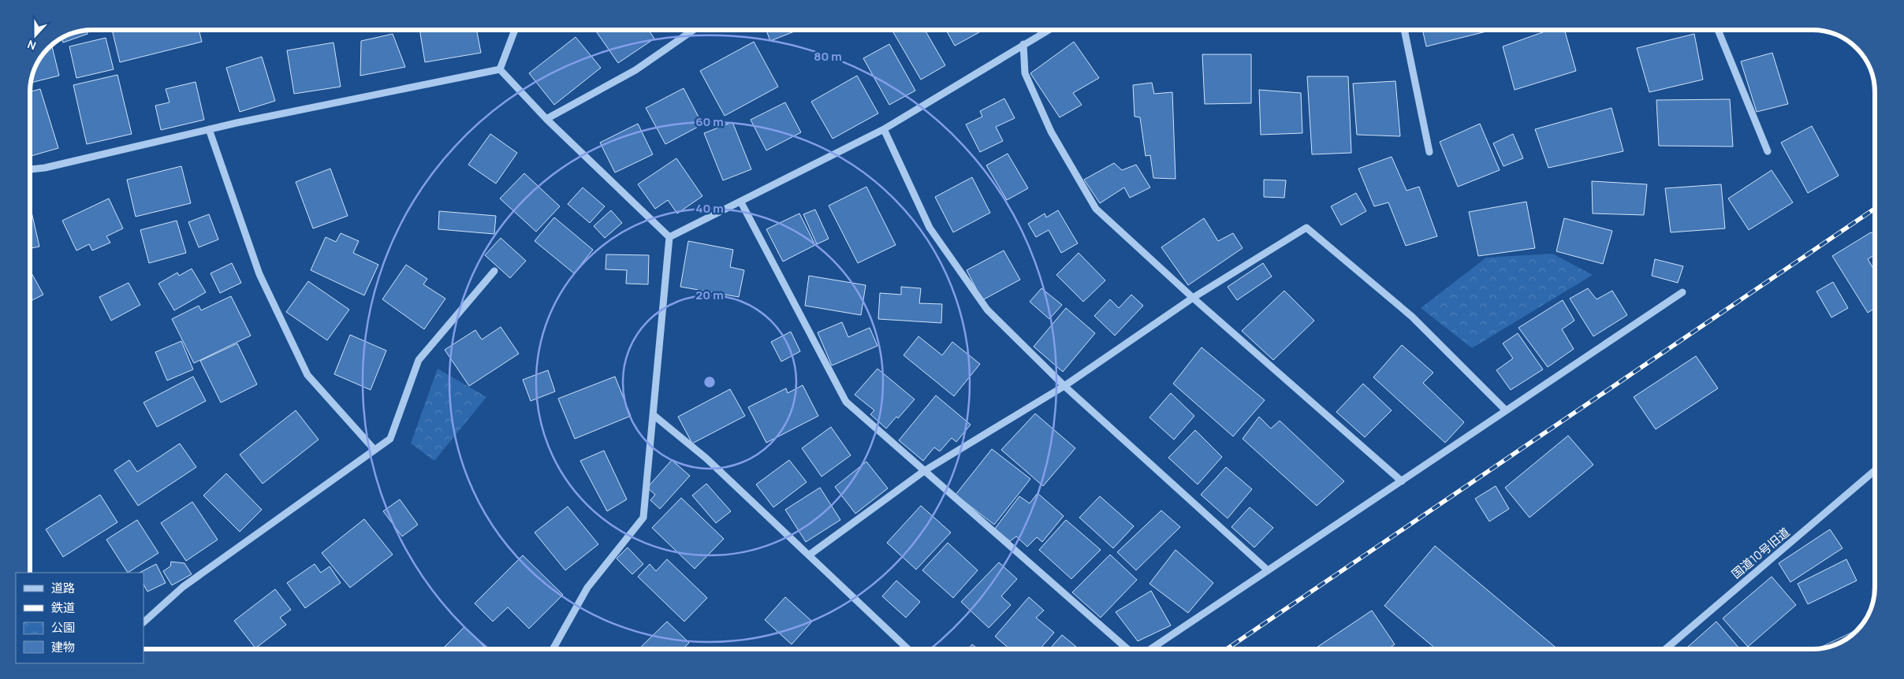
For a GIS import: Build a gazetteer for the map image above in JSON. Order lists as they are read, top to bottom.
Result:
{
  "streets": {
    "street": ["国道10号旧道"]
  },
  "legend": [
    "道路",
    "鉄道",
    "公園",
    "建物"
  ],
  "north": "bottom",
  "rings": [
    "80 m",
    "60 m",
    "40 m",
    "20 m"
  ]
}
